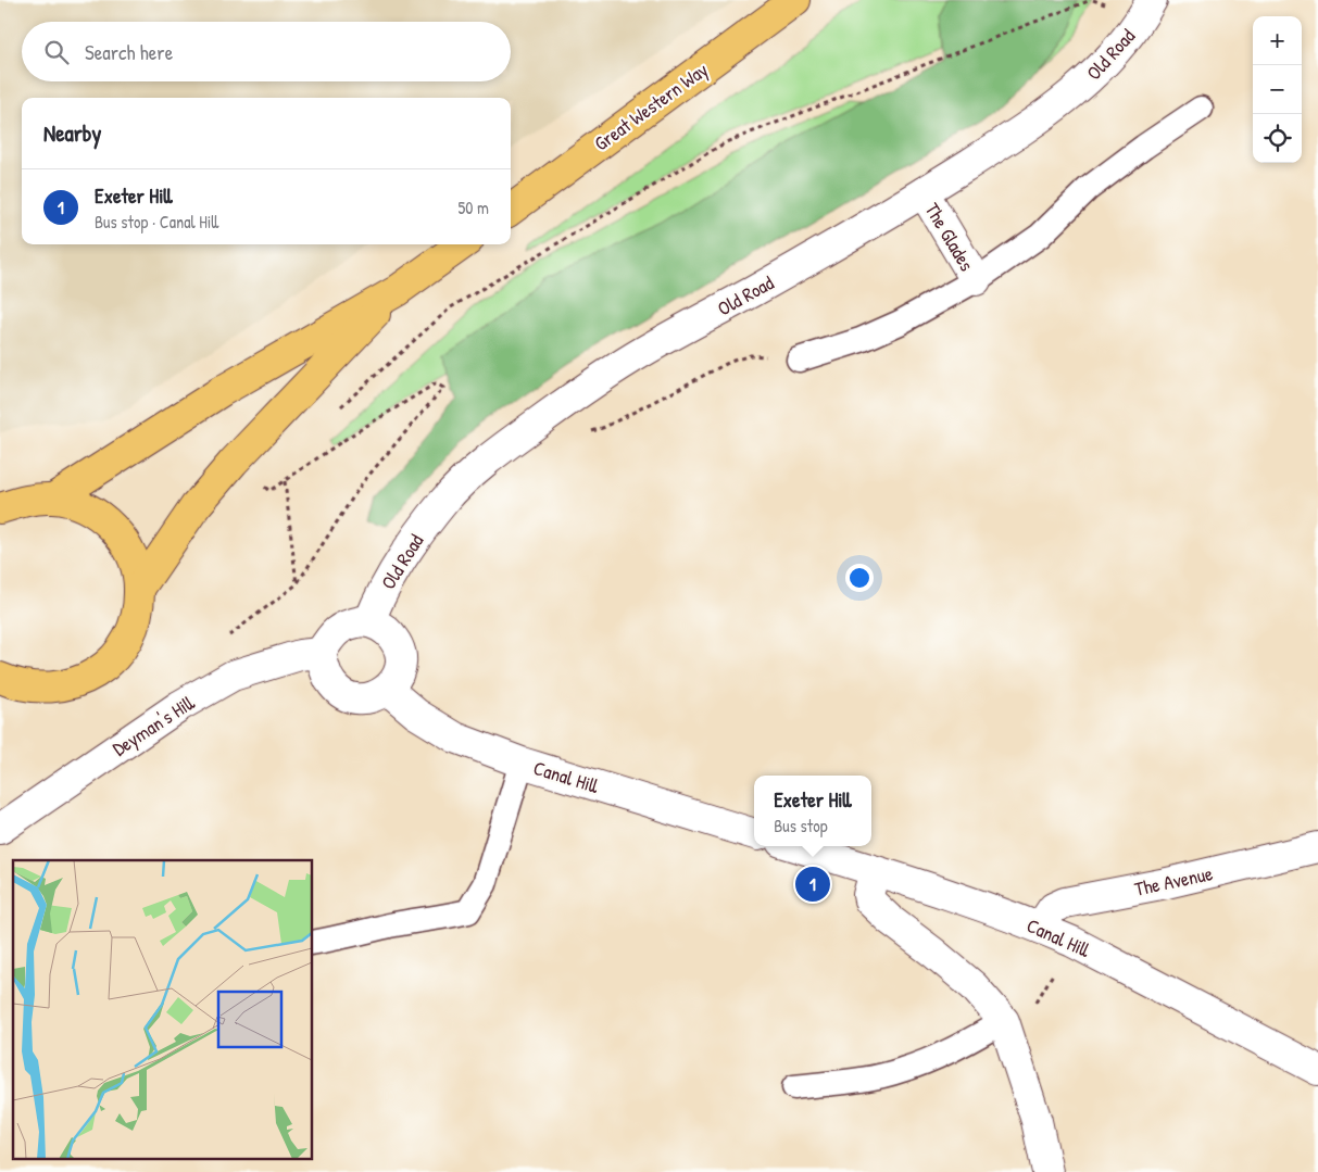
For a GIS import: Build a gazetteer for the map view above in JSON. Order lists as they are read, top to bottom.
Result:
{
  "streets": {
    "main road": ["Great Western Way"],
    "street": [
      "Old Road",
      "The Glades",
      "Deyman's Hill",
      "Canal Hill",
      "The Avenue"
    ]
  },
  "crossings": [
    ["Old Road", "The Glades"],
    ["Old Road", "Deyman's Hill"],
    ["Old Road", "Canal Hill"],
    ["Deyman's Hill", "Canal Hill"],
    ["Canal Hill", "The Avenue"]
  ],
  "page": {
    "map_buttons": ["+", "−"],
    "search": "Search here",
    "heading": "Nearby",
    "list": [
      {
        "mark": "1",
        "name": "Exeter Hill",
        "note": "Bus stop · Canal Hill",
        "value": "50 m"
      }
    ],
    "popup": ["Exeter Hill", "Bus stop"],
    "pins": "1"
  }
}
